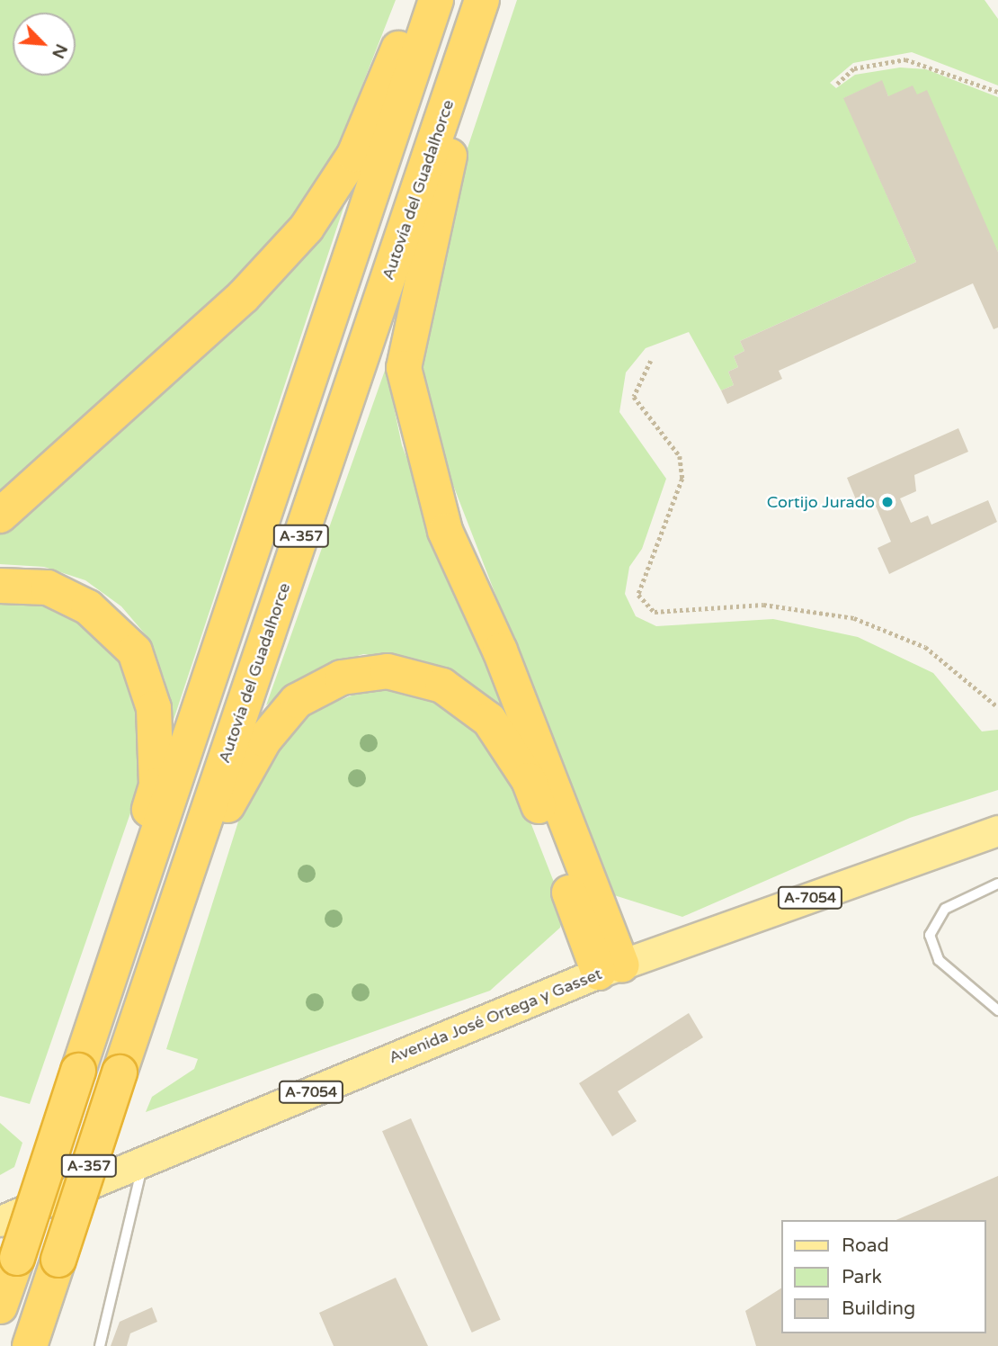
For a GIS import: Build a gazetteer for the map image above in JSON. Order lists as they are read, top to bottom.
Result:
{
  "streets": {
    "highway": ["Autovía del Guadalhorce", "A-357"],
    "main road": ["A-7054", "Avenida José Ortega y Gasset"]
  },
  "places": ["Cortijo Jurado"],
  "legend": ["Road", "Park", "Building"],
  "north": "bottom right"
}
